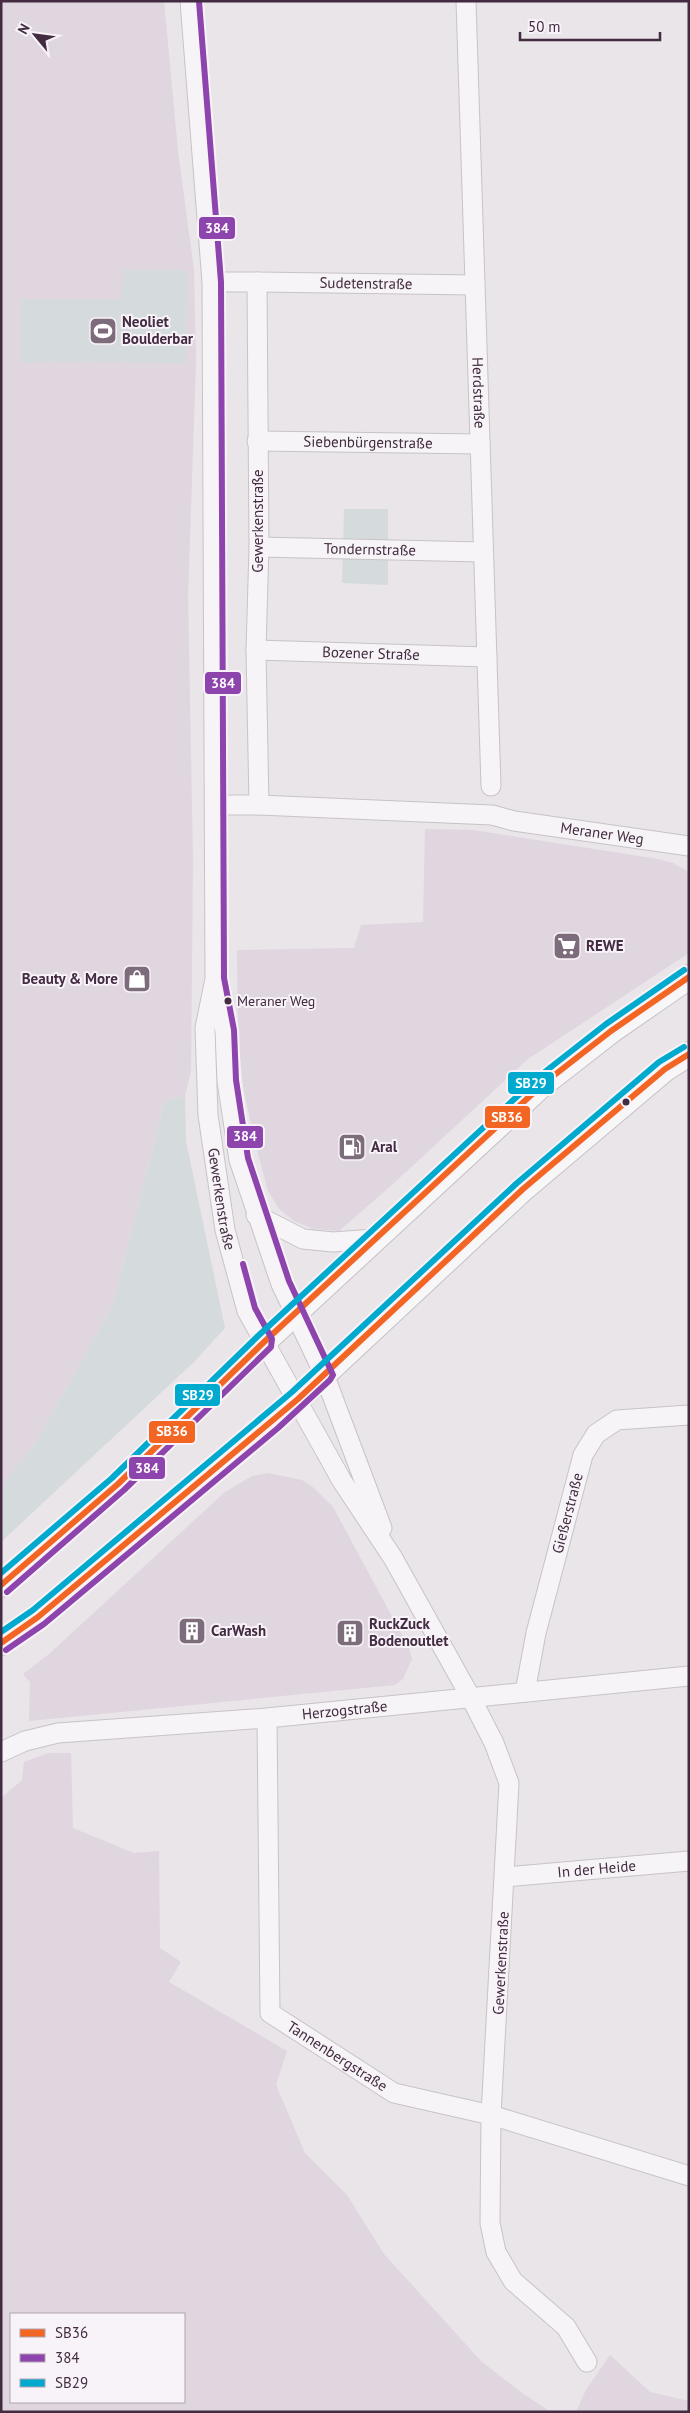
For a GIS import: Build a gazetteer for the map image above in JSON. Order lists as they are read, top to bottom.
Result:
{
  "streets": {
    "street": [
      "Sudetenstraße",
      "Herdstraße",
      "Siebenbürgenstraße",
      "Gewerkenstraße",
      "Tondernstraße",
      "Bozener Straße",
      "Meraner Weg",
      "Gießerstraße",
      "Herzogstraße",
      "In der Heide",
      "Tannenbergstraße"
    ]
  },
  "crossings": [
    ["Sudetenstraße", "Herdstraße"],
    ["Sudetenstraße", "Gewerkenstraße"],
    ["Herdstraße", "Siebenbürgenstraße"],
    ["Herdstraße", "Tondernstraße"],
    ["Herdstraße", "Bozener Straße"],
    ["Siebenbürgenstraße", "Gewerkenstraße"],
    ["Gewerkenstraße", "Tondernstraße"],
    ["Gewerkenstraße", "Bozener Straße"],
    ["Gewerkenstraße", "Meraner Weg"],
    ["Gewerkenstraße", "Herzogstraße"],
    ["Gewerkenstraße", "In der Heide"],
    ["Gewerkenstraße", "Tannenbergstraße"],
    ["Gießerstraße", "Herzogstraße"],
    ["Herzogstraße", "Tannenbergstraße"]
  ],
  "places": {
    "sports": ["Neoliet Boulderbar"],
    "supermarket": ["REWE"],
    "shop": ["Beauty & More"],
    "other": ["Meraner Weg"],
    "fuel station": ["Aral"],
    "building": ["CarWash", "RuckZuck Bodenoutlet"]
  },
  "lines": ["transit line 384", "transit line SB29", "transit line SB36"],
  "legend": ["SB36", "384", "SB29"],
  "scale_bar": "50 m",
  "north": "top left"
}
